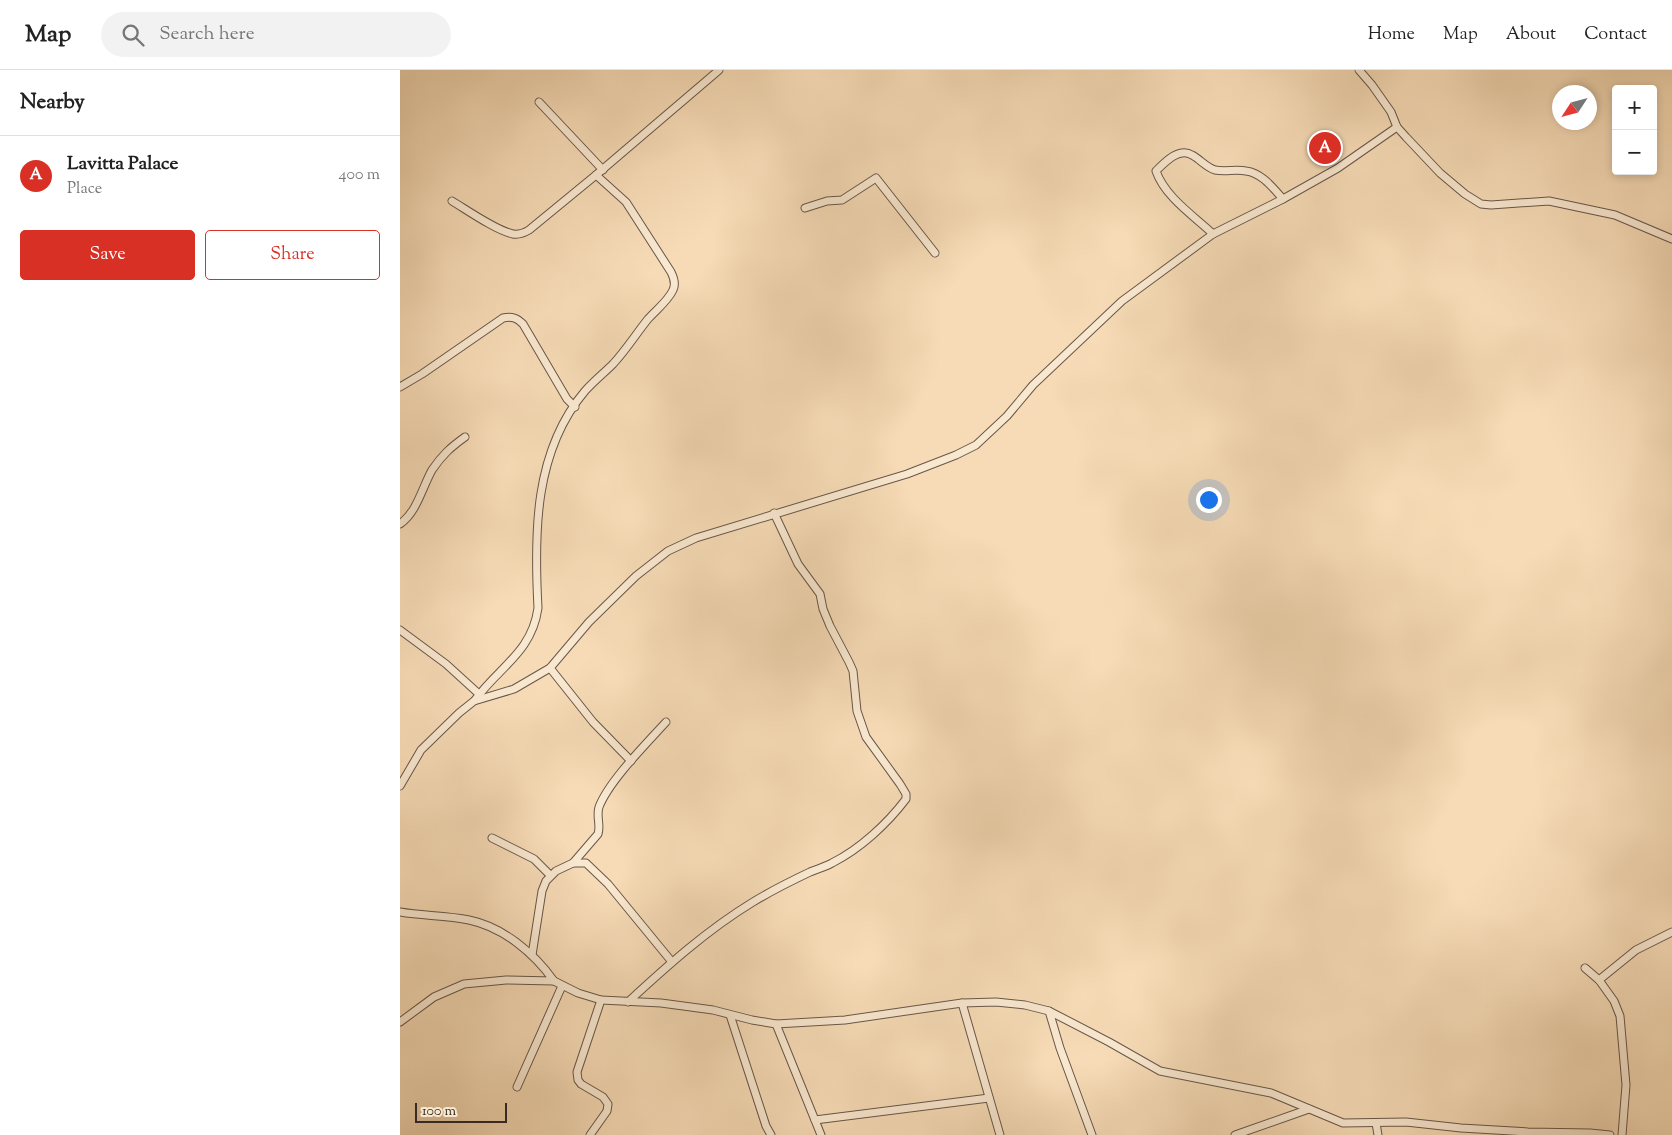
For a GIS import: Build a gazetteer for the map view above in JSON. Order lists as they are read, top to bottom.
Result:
{
  "scale_bar": "100 m",
  "north": "bottom left",
  "page": {
    "header": "Map",
    "search": "Search here",
    "nav": [
      "Home",
      "Map",
      "About",
      "Contact"
    ],
    "heading": "Nearby",
    "map_buttons": ["+", "−"],
    "pins": "A",
    "list": [
      {
        "mark": "A",
        "name": "Lavitta Palace",
        "note": "Place",
        "value": "400 m"
      }
    ],
    "buttons": ["Save", "Share"],
    "scale": "100 m"
  }
}
